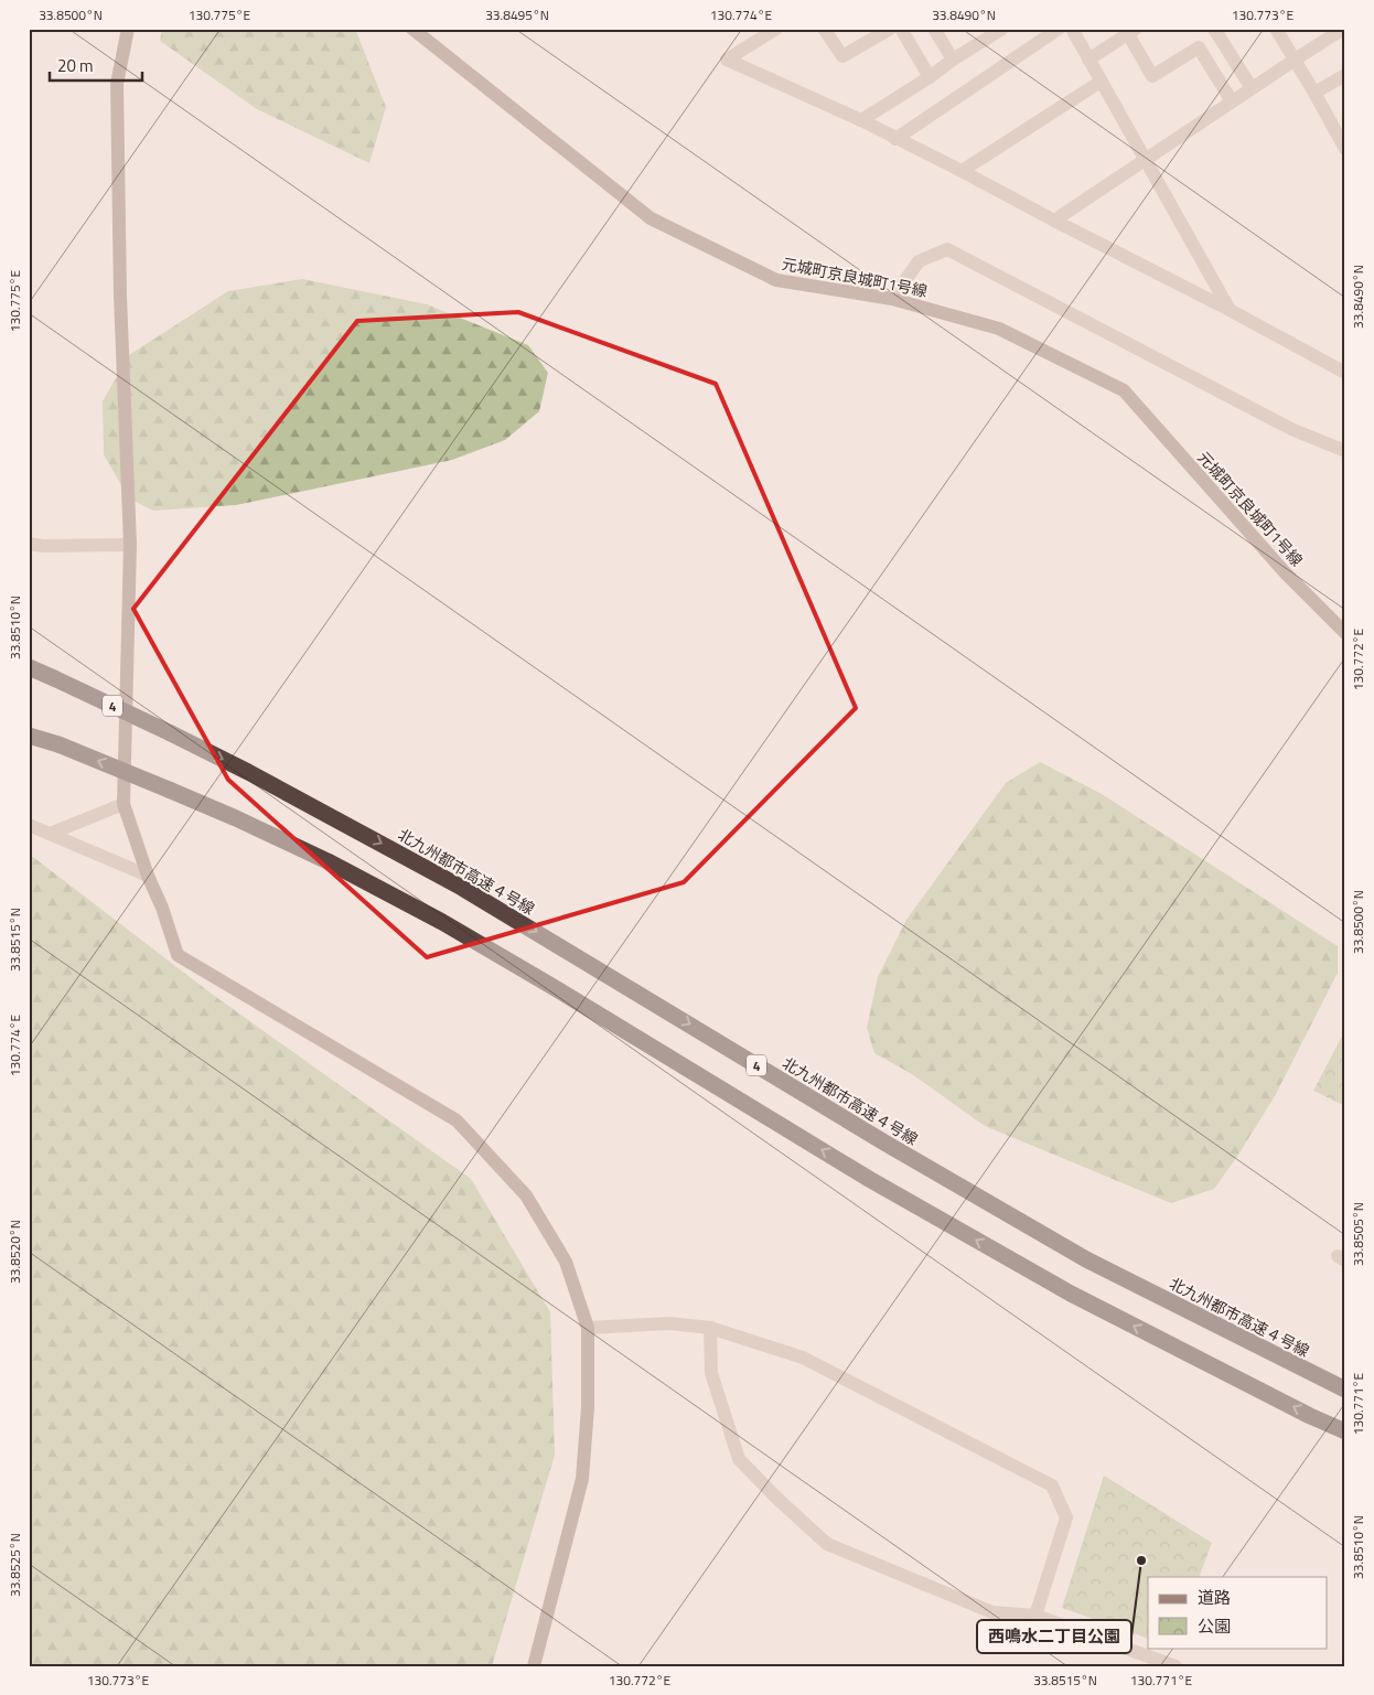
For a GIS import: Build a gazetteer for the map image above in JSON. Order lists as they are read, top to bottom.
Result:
{
  "streets": {
    "highway": ["4", "北九州都市高速４号線"],
    "street": ["元城町京良城町1号線"]
  },
  "places": ["西鳴水二丁目公園"],
  "legend": ["道路", "公園"],
  "scale_bar": "20 m",
  "coordinates": [
    "33.8500°N",
    "130.775°E",
    "33.8495°N",
    "130.774°E",
    "33.8490°N",
    "130.773°E",
    "33.8510°N",
    "130.772°E",
    "33.8515°N",
    "33.8505°N",
    "33.8520°N",
    "130.771°E",
    "33.8525°N"
  ]
}
